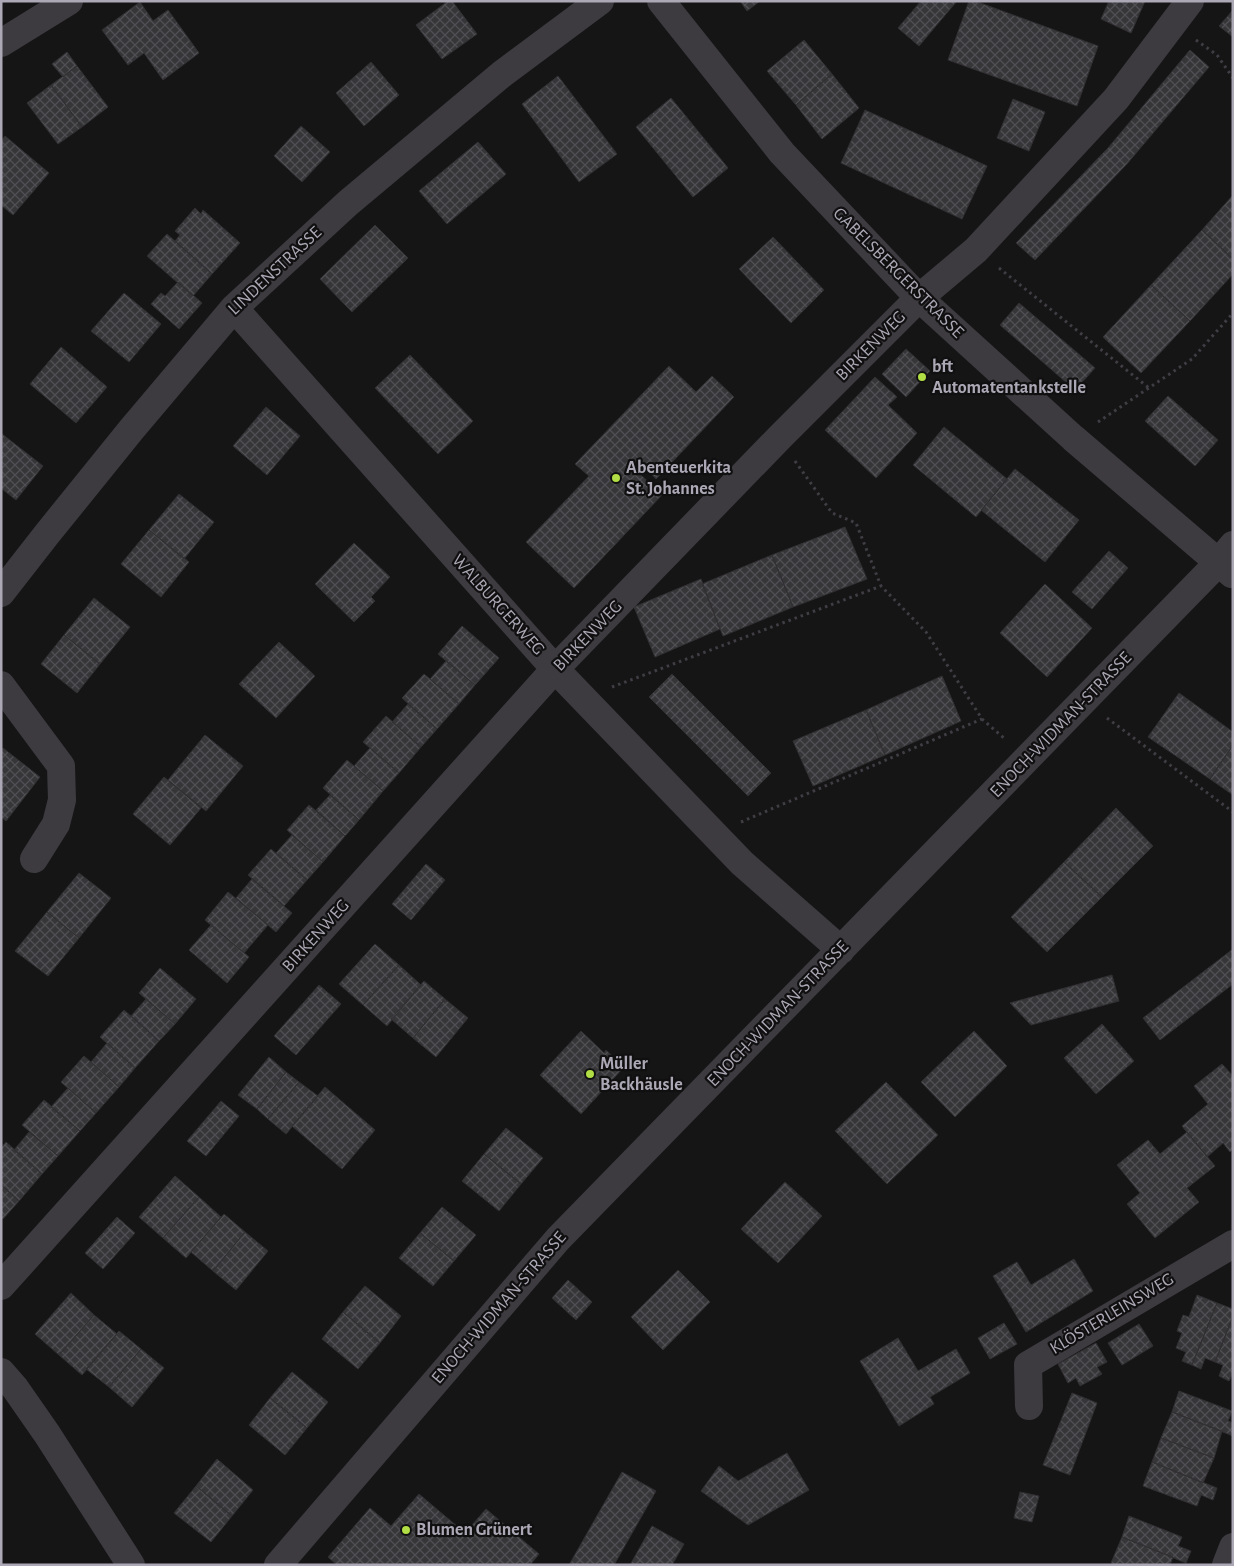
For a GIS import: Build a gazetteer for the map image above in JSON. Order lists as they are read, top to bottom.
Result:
{
  "streets": {
    "street": [
      "LINDENSTRASSE",
      "GABELSBERGERSTRASSE",
      "BIRKENWEG",
      "WALBURGERWEG",
      "ENOCH-WIDMAN-STRASSE",
      "KLÖSTERLEINSWEG"
    ]
  },
  "crossings": [
    ["LINDENSTRASSE", "WALBURGERWEG"],
    ["GABELSBERGERSTRASSE", "BIRKENWEG"],
    ["GABELSBERGERSTRASSE", "ENOCH-WIDMAN-STRASSE"],
    ["BIRKENWEG", "WALBURGERWEG"],
    ["WALBURGERWEG", "ENOCH-WIDMAN-STRASSE"]
  ],
  "places": [
    "bft Automatentankstelle",
    "Abenteuerkita St. Johannes",
    "Müller Backhäusle",
    "Blumen Grünert"
  ]
}
